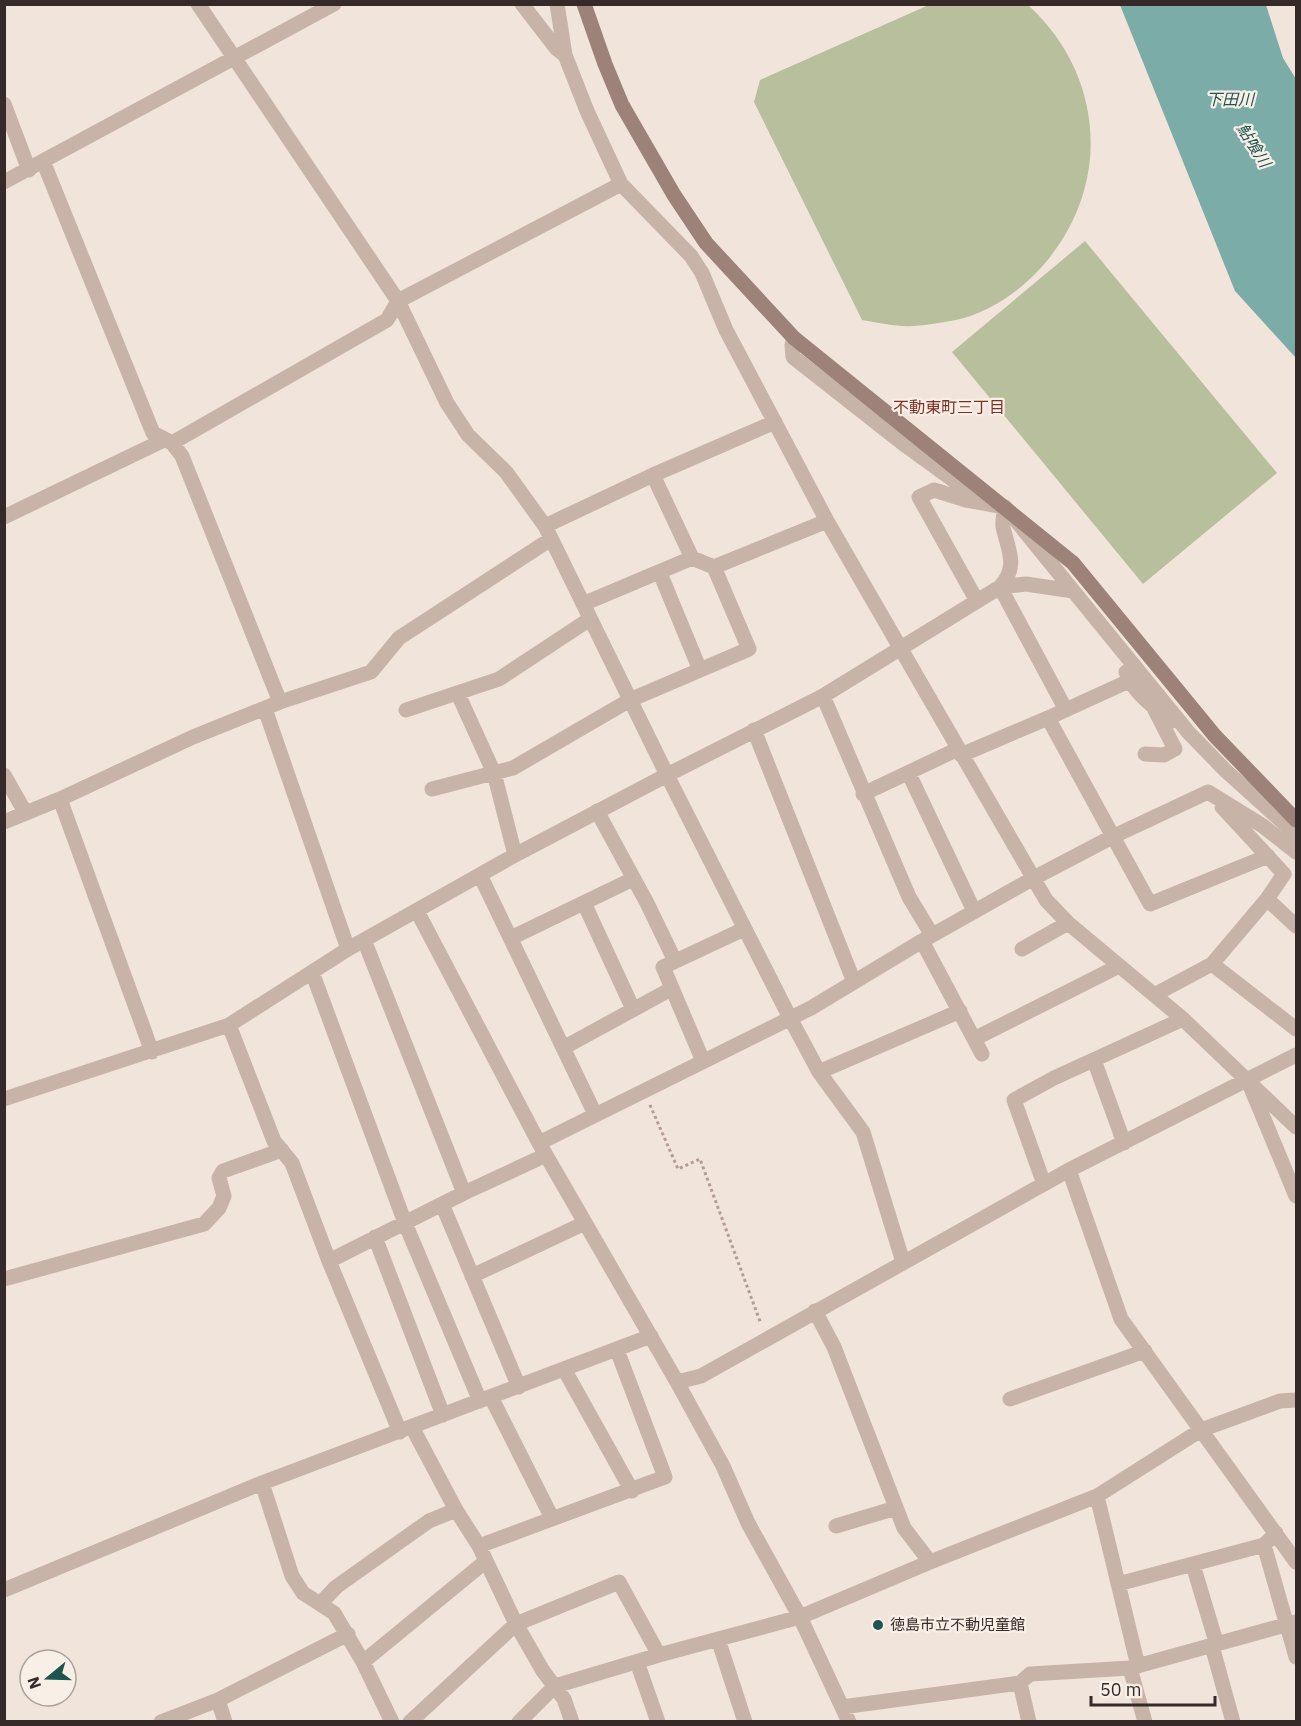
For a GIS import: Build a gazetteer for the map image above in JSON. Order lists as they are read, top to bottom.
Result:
{
  "districts": ["不動東町三丁目"],
  "water": ["下田川", "鮎喰川"],
  "places": ["徳島市立不動児童館"],
  "scale_bar": "50 m",
  "north": "left"
}
